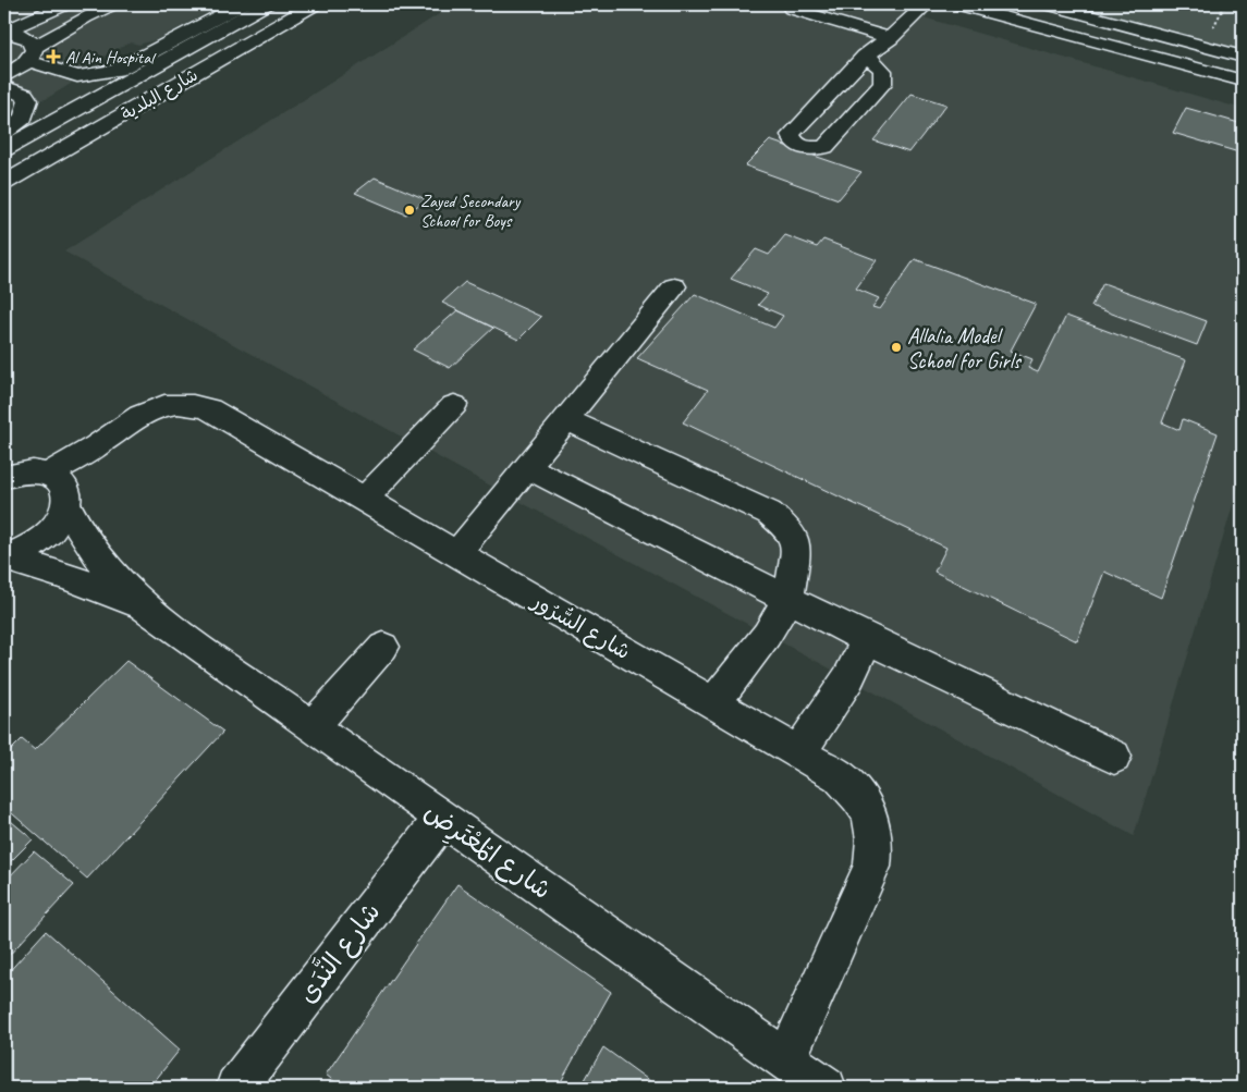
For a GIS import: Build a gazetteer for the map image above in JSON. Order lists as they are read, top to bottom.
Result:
{
  "streets": {
    "street": [
      "شارع البلدية",
      "شارع السُّرُور",
      "شارع المُعْتَرِض",
      "شارع النَّدَى"
    ]
  },
  "crossings": [
    ["شارع السُّرُور", "شارع المُعْتَرِض"],
    ["شارع المُعْتَرِض", "شارع النَّدَى"]
  ],
  "places": {
    "health": ["Al Ain Hospital"],
    "other": ["Zayed Secondary School for Boys", "Allalia Model School for Girls"]
  }
}
